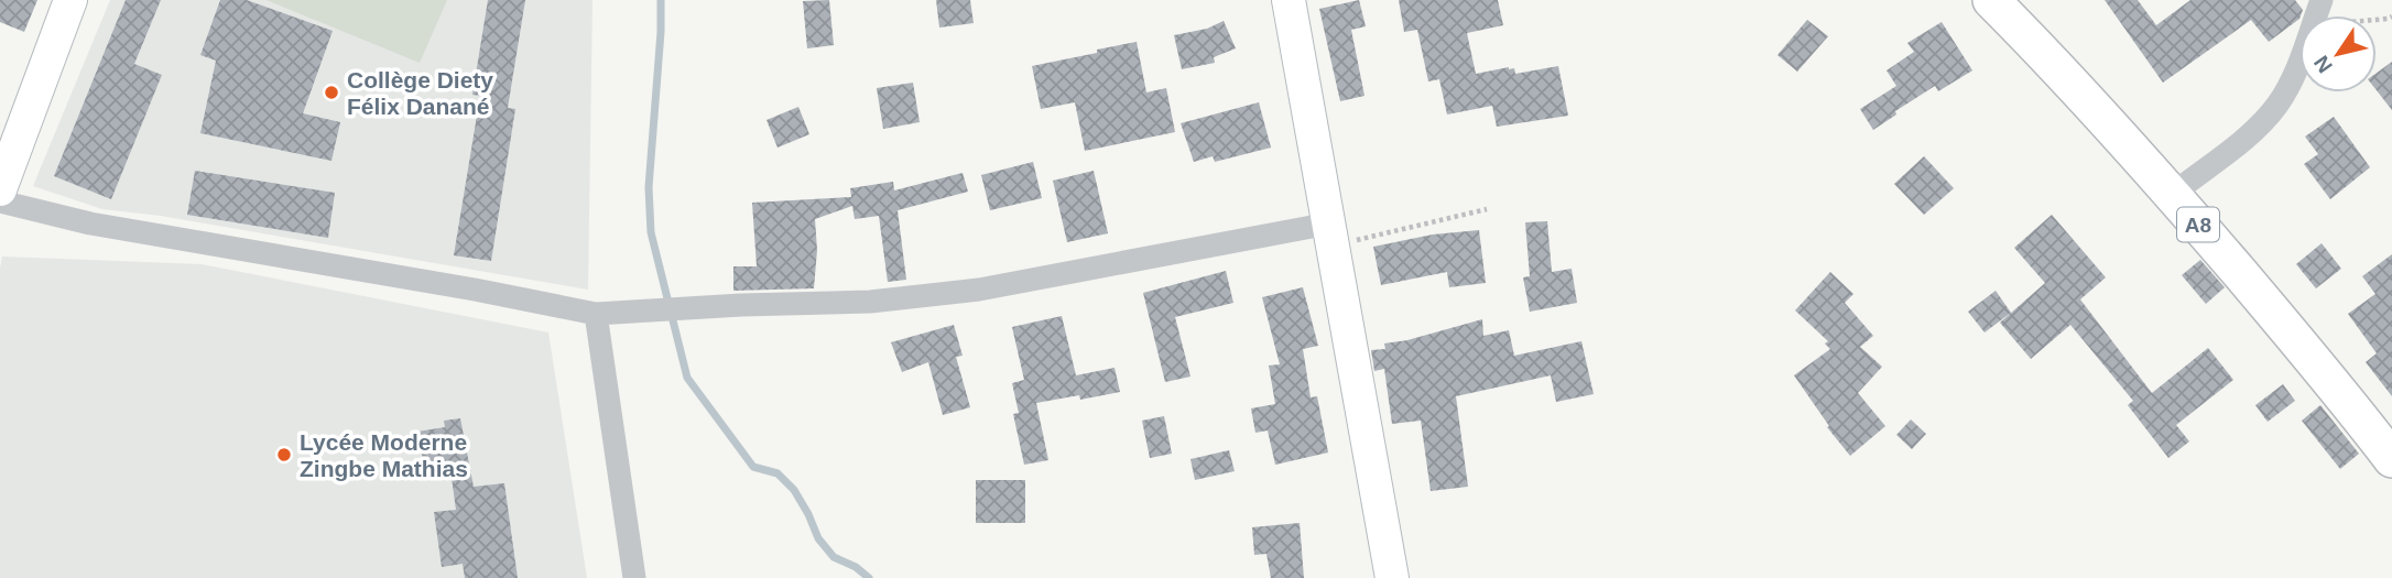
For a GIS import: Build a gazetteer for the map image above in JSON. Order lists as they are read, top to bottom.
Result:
{
  "streets": {
    "main road": ["A8"]
  },
  "places": ["Collège Diety Félix Danané", "Lycée Moderne Zingbe Mathias"],
  "north": "bottom left"
}
